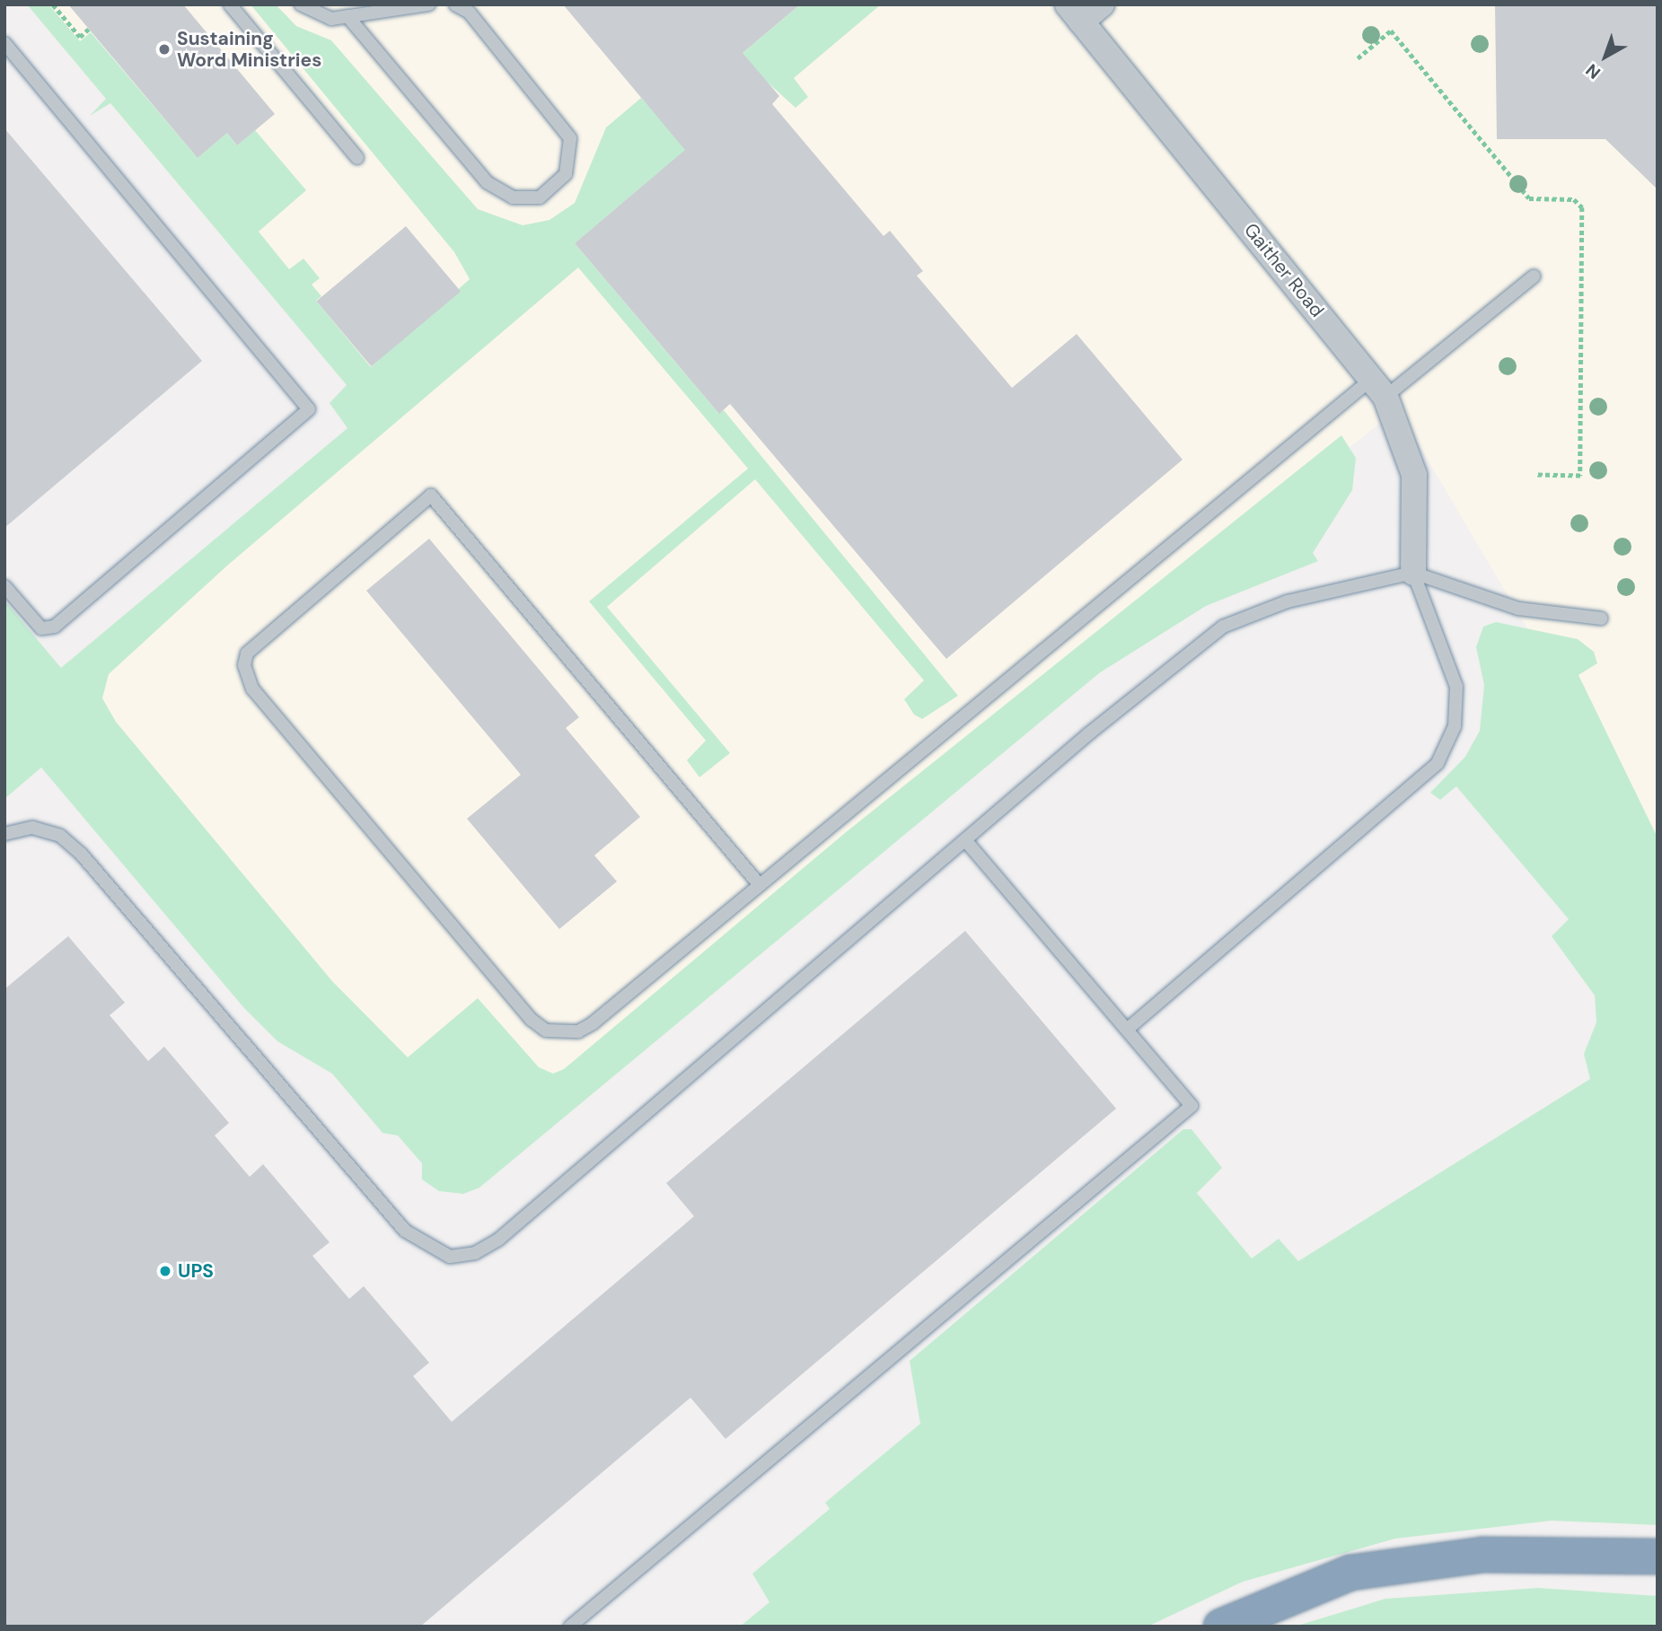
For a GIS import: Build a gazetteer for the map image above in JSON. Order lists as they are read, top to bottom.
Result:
{
  "streets": {
    "street": ["Gaither Road"]
  },
  "places": ["Sustaining Word Ministries", "UPS"],
  "north": "bottom left"
}
